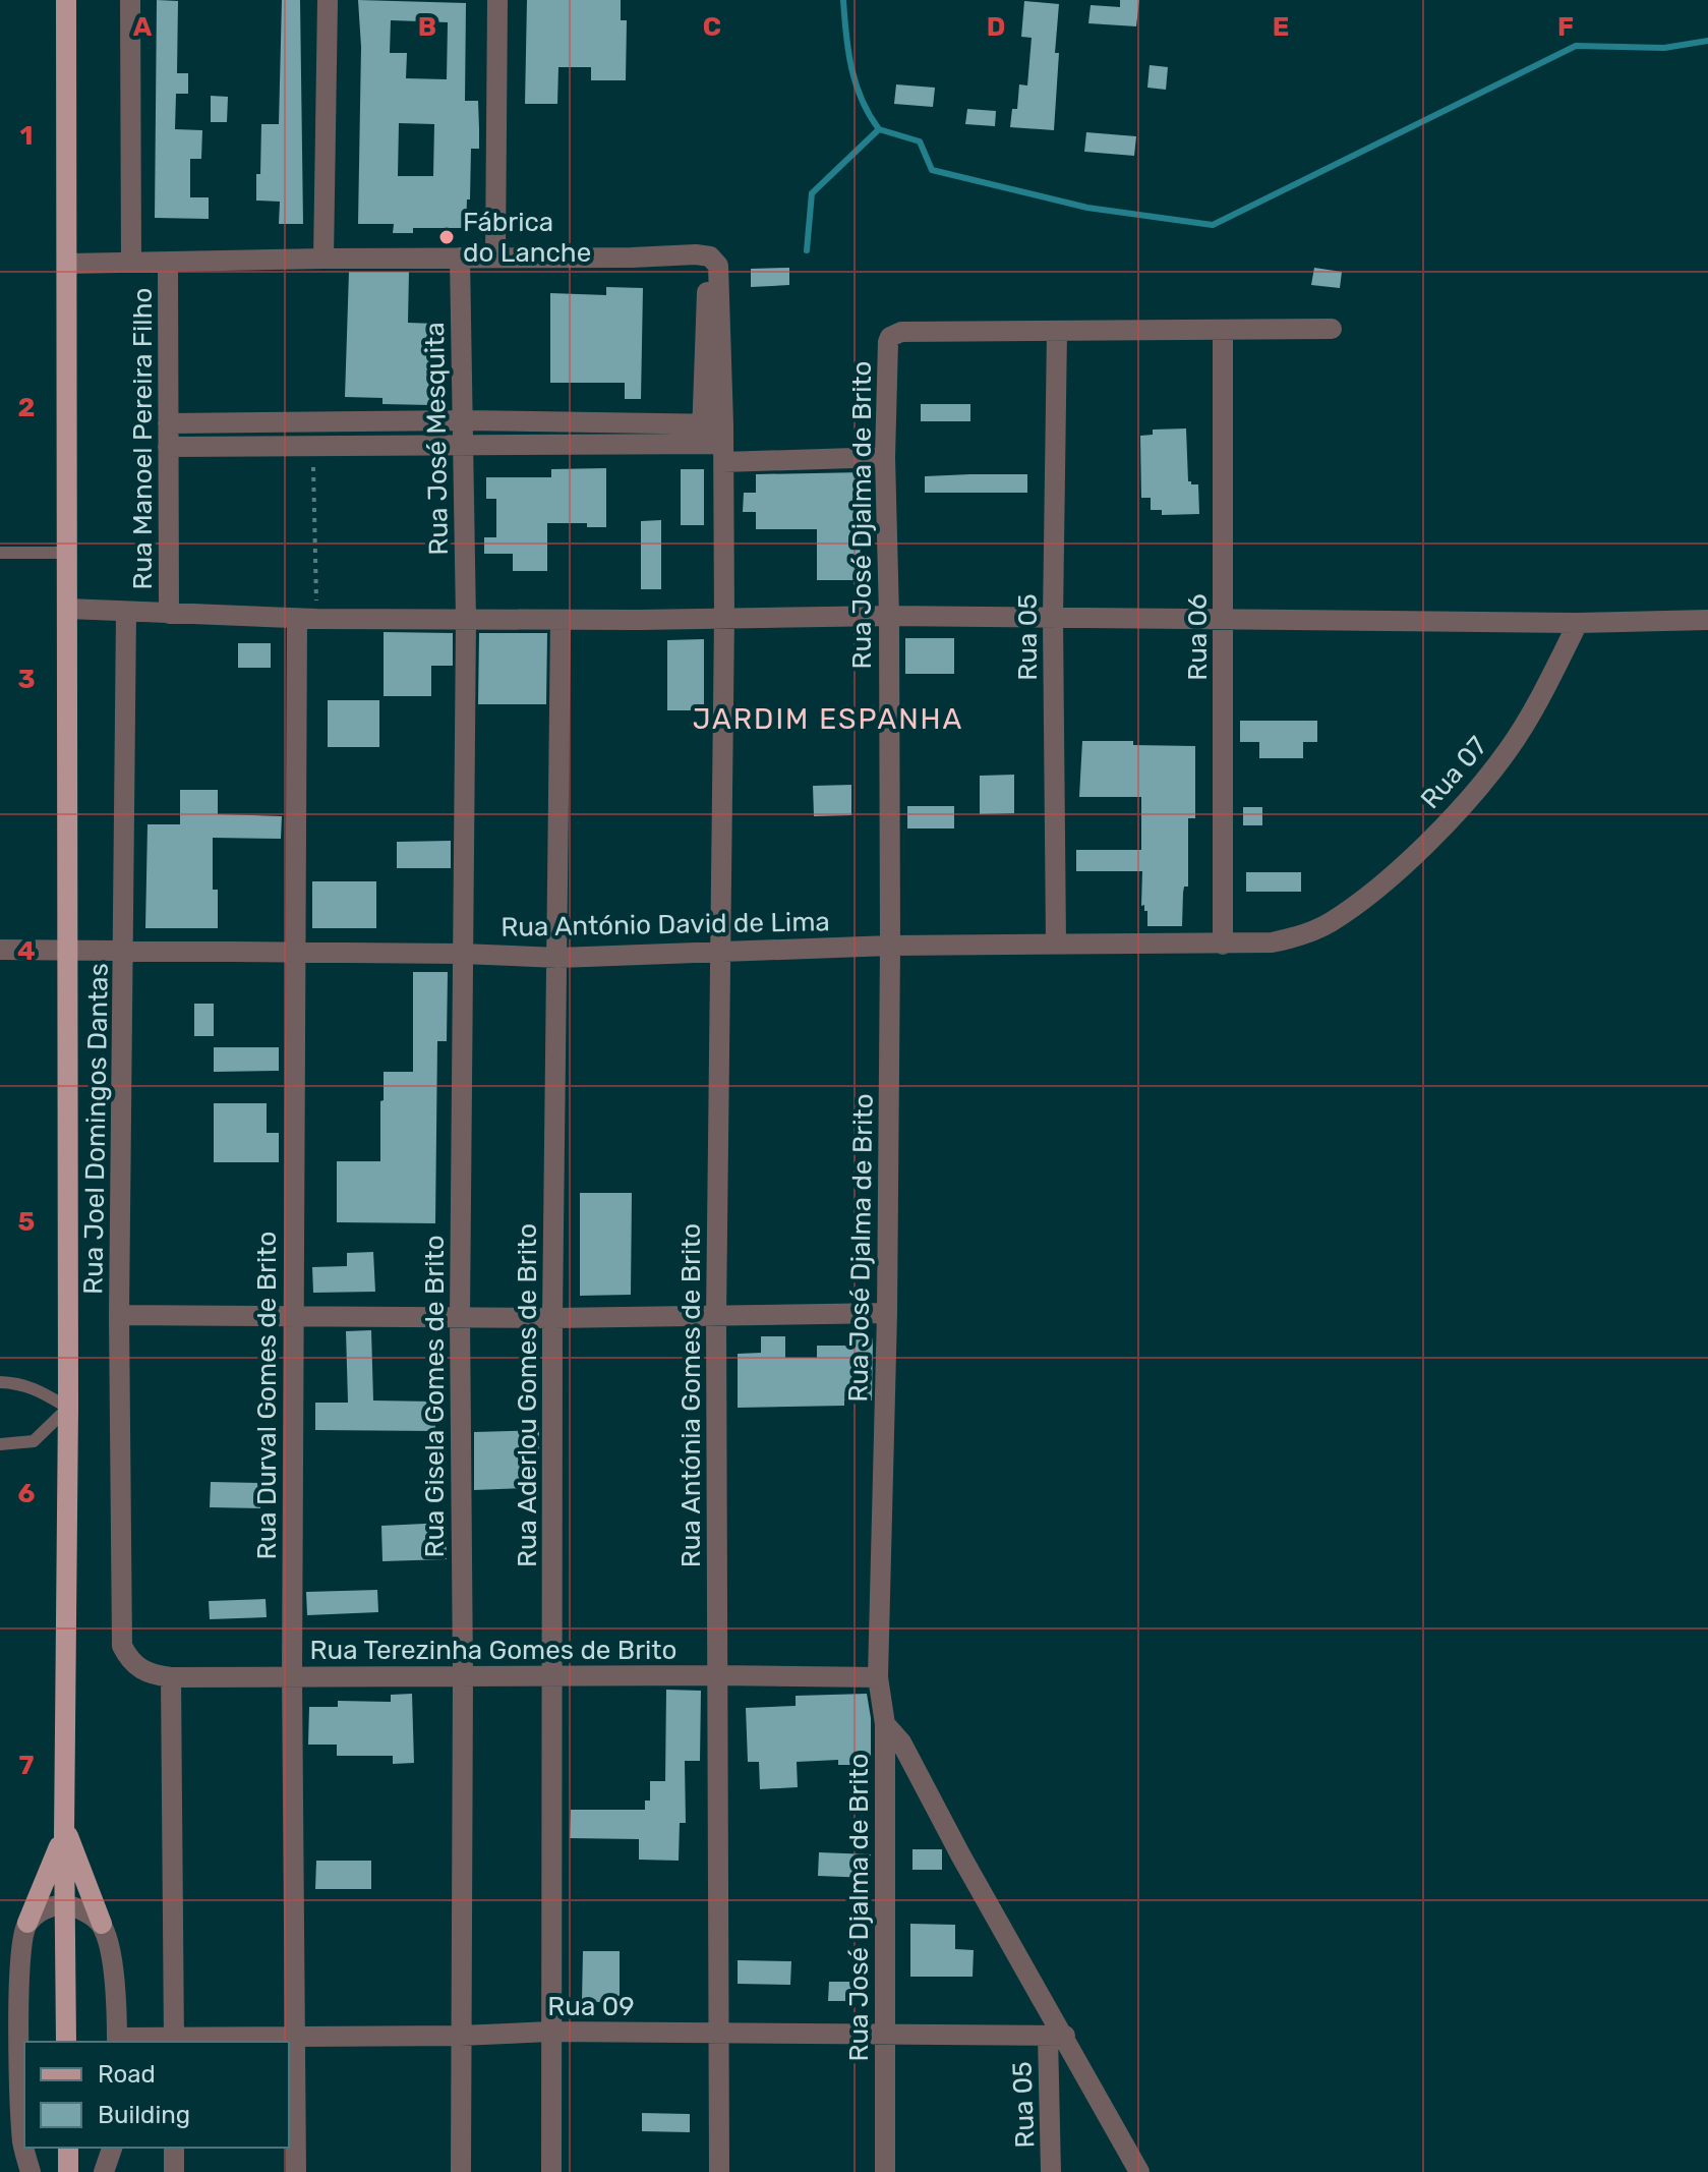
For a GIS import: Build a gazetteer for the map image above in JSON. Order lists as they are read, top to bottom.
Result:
{
  "streets": {
    "street": [
      "Rua Manoel Pereira Filho",
      "Rua José Mesquita",
      "Rua José Djalma de Brito",
      "Rua 05",
      "Rua 06",
      "Rua 07",
      "Rua António David de Lima",
      "Rua Joel Domingos Dantas",
      "Rua Durval Gomes de Brito",
      "Rua Aderlou Gomes de Brito",
      "Rua Antónia Gomes de Brito",
      "Rua Gisela Gomes de Brito",
      "Rua Terezinha Gomes de Brito",
      "Rua 09"
    ]
  },
  "crossings": [
    ["Rua José Mesquita", "Rua Gisela Gomes de Brito"],
    ["Rua José Djalma de Brito", "Rua 05"],
    ["Rua José Djalma de Brito", "Rua António David de Lima"],
    ["Rua José Djalma de Brito", "Rua Terezinha Gomes de Brito"],
    ["Rua José Djalma de Brito", "Rua 09"],
    ["Rua 05", "Rua António David de Lima"],
    ["Rua 05", "Rua 09"],
    ["Rua 06", "Rua António David de Lima"],
    ["Rua 07", "Rua António David de Lima"],
    ["Rua António David de Lima", "Rua Joel Domingos Dantas"],
    ["Rua António David de Lima", "Rua Durval Gomes de Brito"],
    ["Rua António David de Lima", "Rua Aderlou Gomes de Brito"],
    ["Rua António David de Lima", "Rua Antónia Gomes de Brito"],
    ["Rua António David de Lima", "Rua Gisela Gomes de Brito"],
    ["Rua Joel Domingos Dantas", "Rua Terezinha Gomes de Brito"],
    ["Rua Durval Gomes de Brito", "Rua Terezinha Gomes de Brito"],
    ["Rua Durval Gomes de Brito", "Rua 09"],
    ["Rua Aderlou Gomes de Brito", "Rua Terezinha Gomes de Brito"],
    ["Rua Aderlou Gomes de Brito", "Rua 09"],
    ["Rua Antónia Gomes de Brito", "Rua Terezinha Gomes de Brito"],
    ["Rua Antónia Gomes de Brito", "Rua 09"],
    ["Rua Gisela Gomes de Brito", "Rua Terezinha Gomes de Brito"],
    ["Rua Gisela Gomes de Brito", "Rua 09"]
  ],
  "districts": ["JARDIM ESPANHA"],
  "places": ["Fábrica do Lanche"],
  "legend": ["Road", "Building"],
  "grid": {
    "columns": [
      "A",
      "B",
      "C",
      "D",
      "E",
      "F"
    ],
    "rows": [
      "1",
      "2",
      "3",
      "4",
      "5",
      "6",
      "7"
    ]
  }
}
